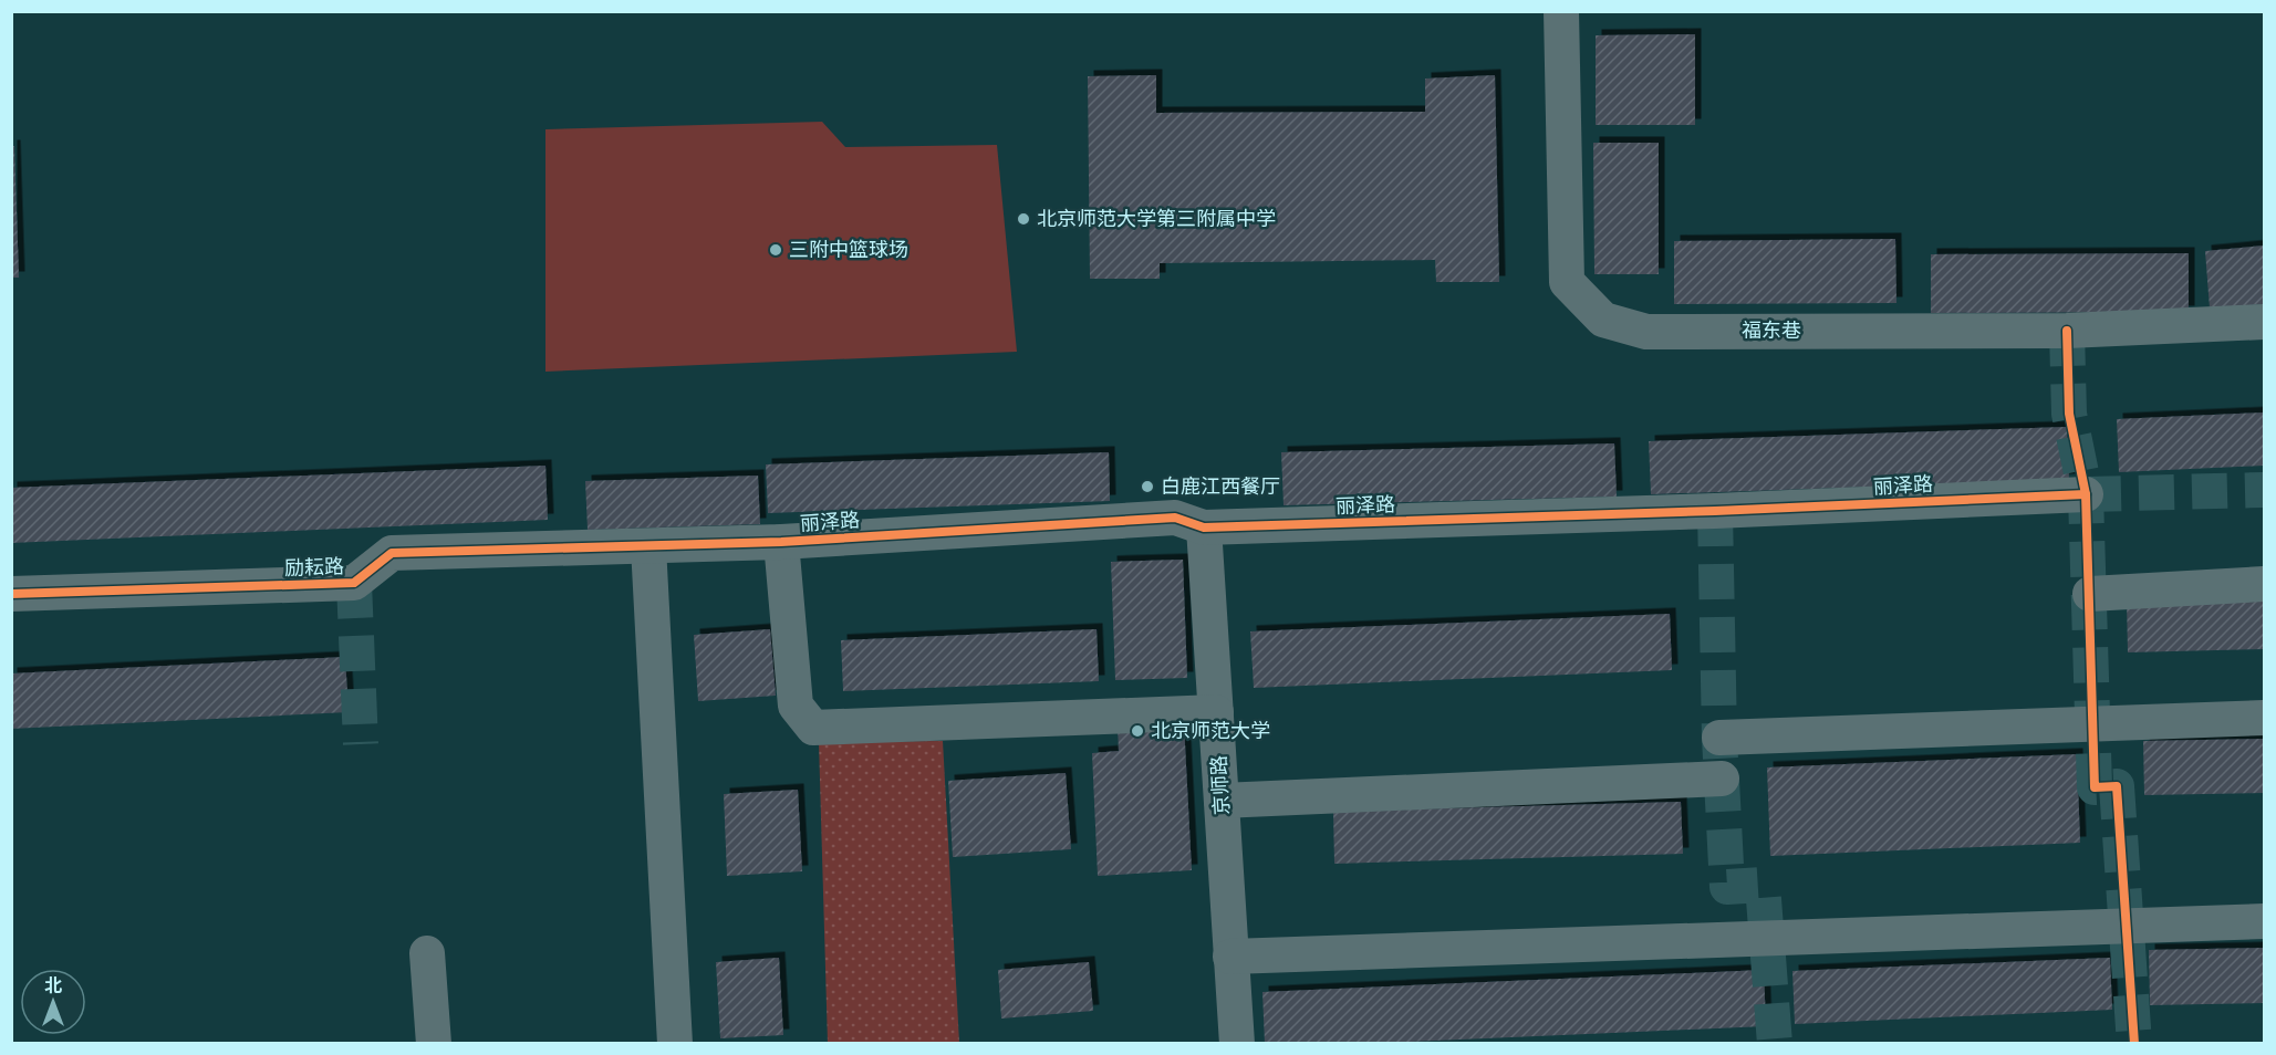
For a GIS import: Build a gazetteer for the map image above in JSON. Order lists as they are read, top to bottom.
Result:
{
  "streets": {
    "street": [
      "福东巷",
      "丽泽路",
      "励耘路",
      "京师路"
    ]
  },
  "crossings": [
    ["丽泽路", "励耘路"],
    ["丽泽路", "京师路"]
  ],
  "places": [
    "北京师范大学第三附属中学",
    "三附中篮球场",
    "白鹿江西餐厅",
    "北京师范大学"
  ],
  "north": "top"
}
